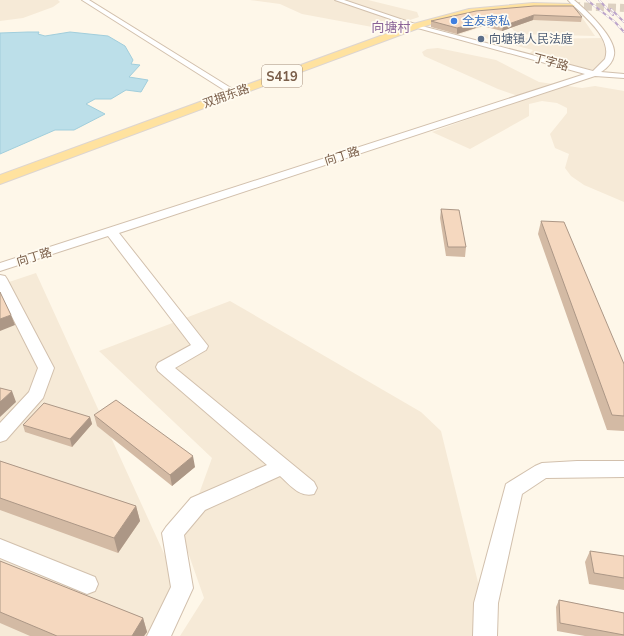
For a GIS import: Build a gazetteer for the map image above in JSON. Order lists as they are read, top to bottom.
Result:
{
  "streets": {
    "main road": ["S419", "双拥东路"],
    "street": ["丁字路", "向丁路"]
  },
  "crossings": [
    ["丁字路", "双拥东路"],
    ["丁字路", "向丁路"],
    ["双拥东路", "向丁路"]
  ],
  "districts": ["向塘村"],
  "places": ["全友家私", "向塘镇人民法庭"]
}
